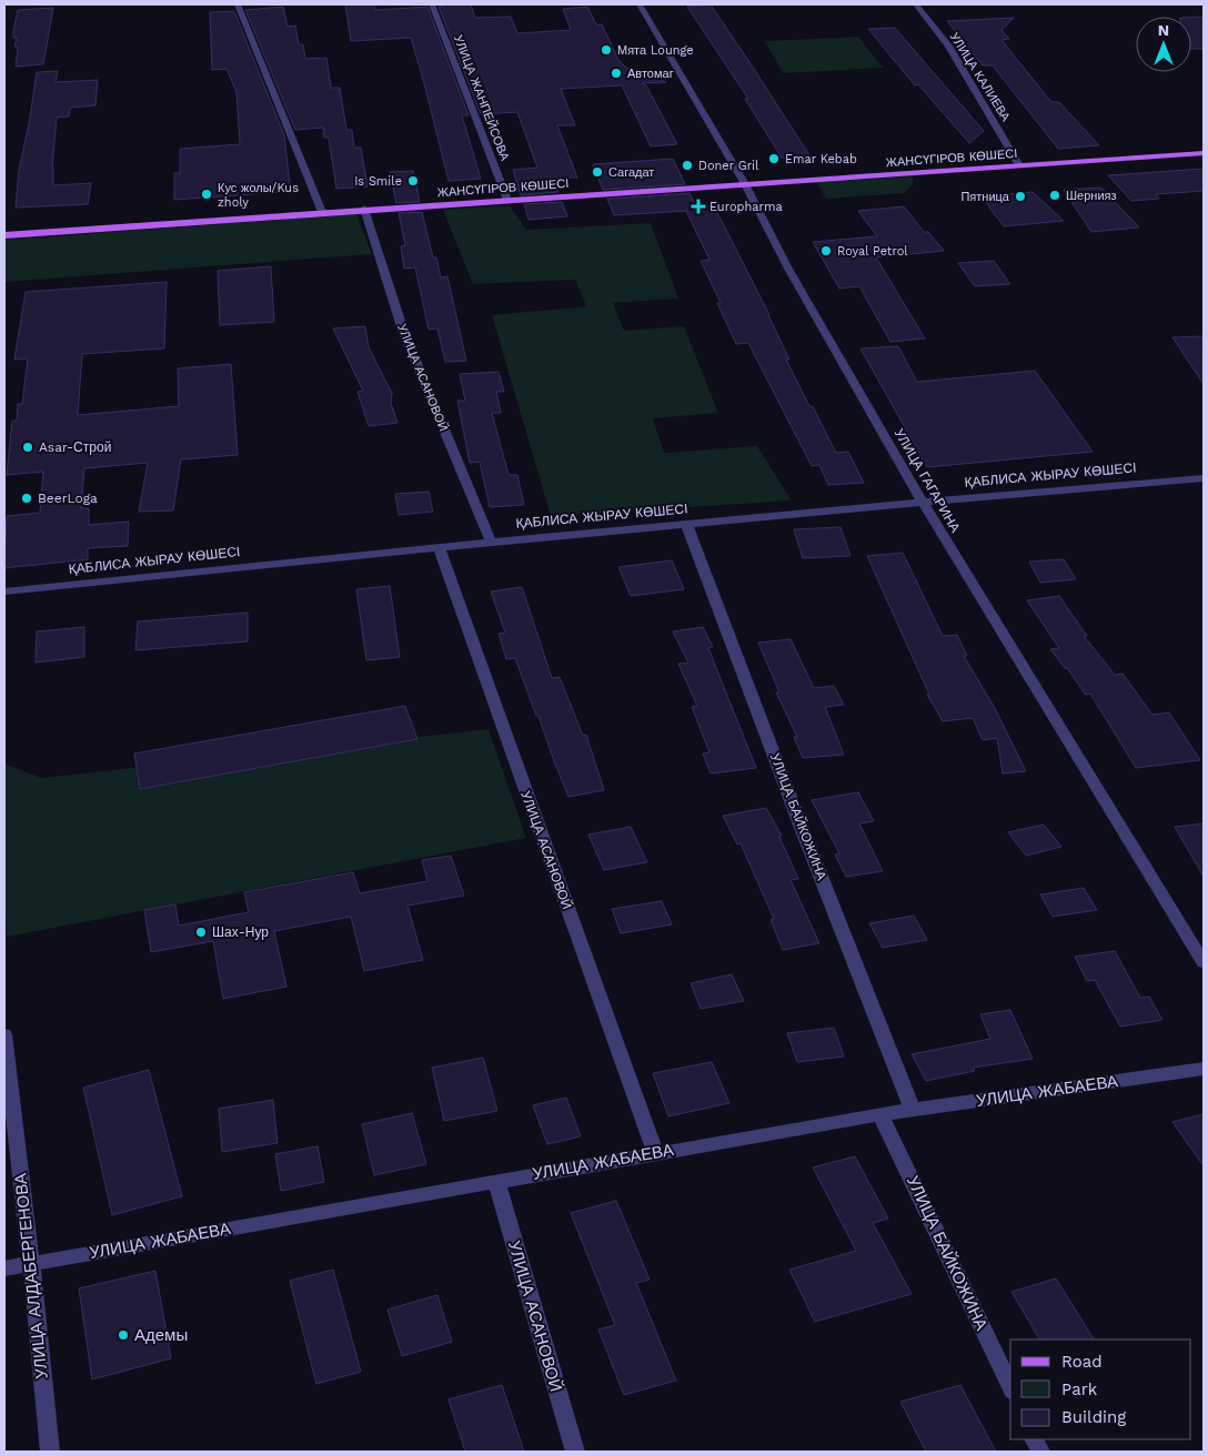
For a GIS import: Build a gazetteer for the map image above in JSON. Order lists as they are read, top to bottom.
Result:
{
  "streets": {
    "main road": ["ЖАНСҮГІРОВ КӨШЕСІ"],
    "street": [
      "УЛИЦА КАЛИЕВА",
      "УЛИЦА ЖАНПЕЙСОВА",
      "УЛИЦА АСАНОВОЙ",
      "ҚАБЛИСА ЖЫРАУ КӨШЕСІ",
      "УЛИЦА ГАГАРИНА",
      "УЛИЦА БАЙКОЖИНА",
      "УЛИЦА ЖАБАЕВА",
      "УЛИЦА АЛДАБЕРГЕНОВА"
    ]
  },
  "crossings": [
    ["УЛИЦА КАЛИЕВА", "ЖАНСҮГІРОВ КӨШЕСІ"],
    ["УЛИЦА ЖАНПЕЙСОВА", "ЖАНСҮГІРОВ КӨШЕСІ"],
    ["ЖАНСҮГІРОВ КӨШЕСІ", "УЛИЦА АСАНОВОЙ"],
    ["ЖАНСҮГІРОВ КӨШЕСІ", "УЛИЦА ГАГАРИНА"],
    ["УЛИЦА АСАНОВОЙ", "ҚАБЛИСА ЖЫРАУ КӨШЕСІ"],
    ["УЛИЦА АСАНОВОЙ", "УЛИЦА ЖАБАЕВА"],
    ["ҚАБЛИСА ЖЫРАУ КӨШЕСІ", "УЛИЦА ГАГАРИНА"],
    ["ҚАБЛИСА ЖЫРАУ КӨШЕСІ", "УЛИЦА БАЙКОЖИНА"],
    ["УЛИЦА БАЙКОЖИНА", "УЛИЦА ЖАБАЕВА"],
    ["УЛИЦА ЖАБАЕВА", "УЛИЦА АЛДАБЕРГЕНОВА"]
  ],
  "places": {
    "other": [
      "Мята Lounge",
      "Автомаг",
      "Emar Kebab",
      "Doner Gril",
      "Сагадат",
      "Is Smile",
      "Кус жолы/Kus zholy",
      "Шернияз",
      "Пятница",
      "Royal Petrol",
      "Asar-Строй",
      "BeerLoga",
      "Шах-Нур",
      "Адемы"
    ],
    "health": ["Europharma"]
  },
  "legend": ["Road", "Park", "Building"],
  "north": "top"
}
